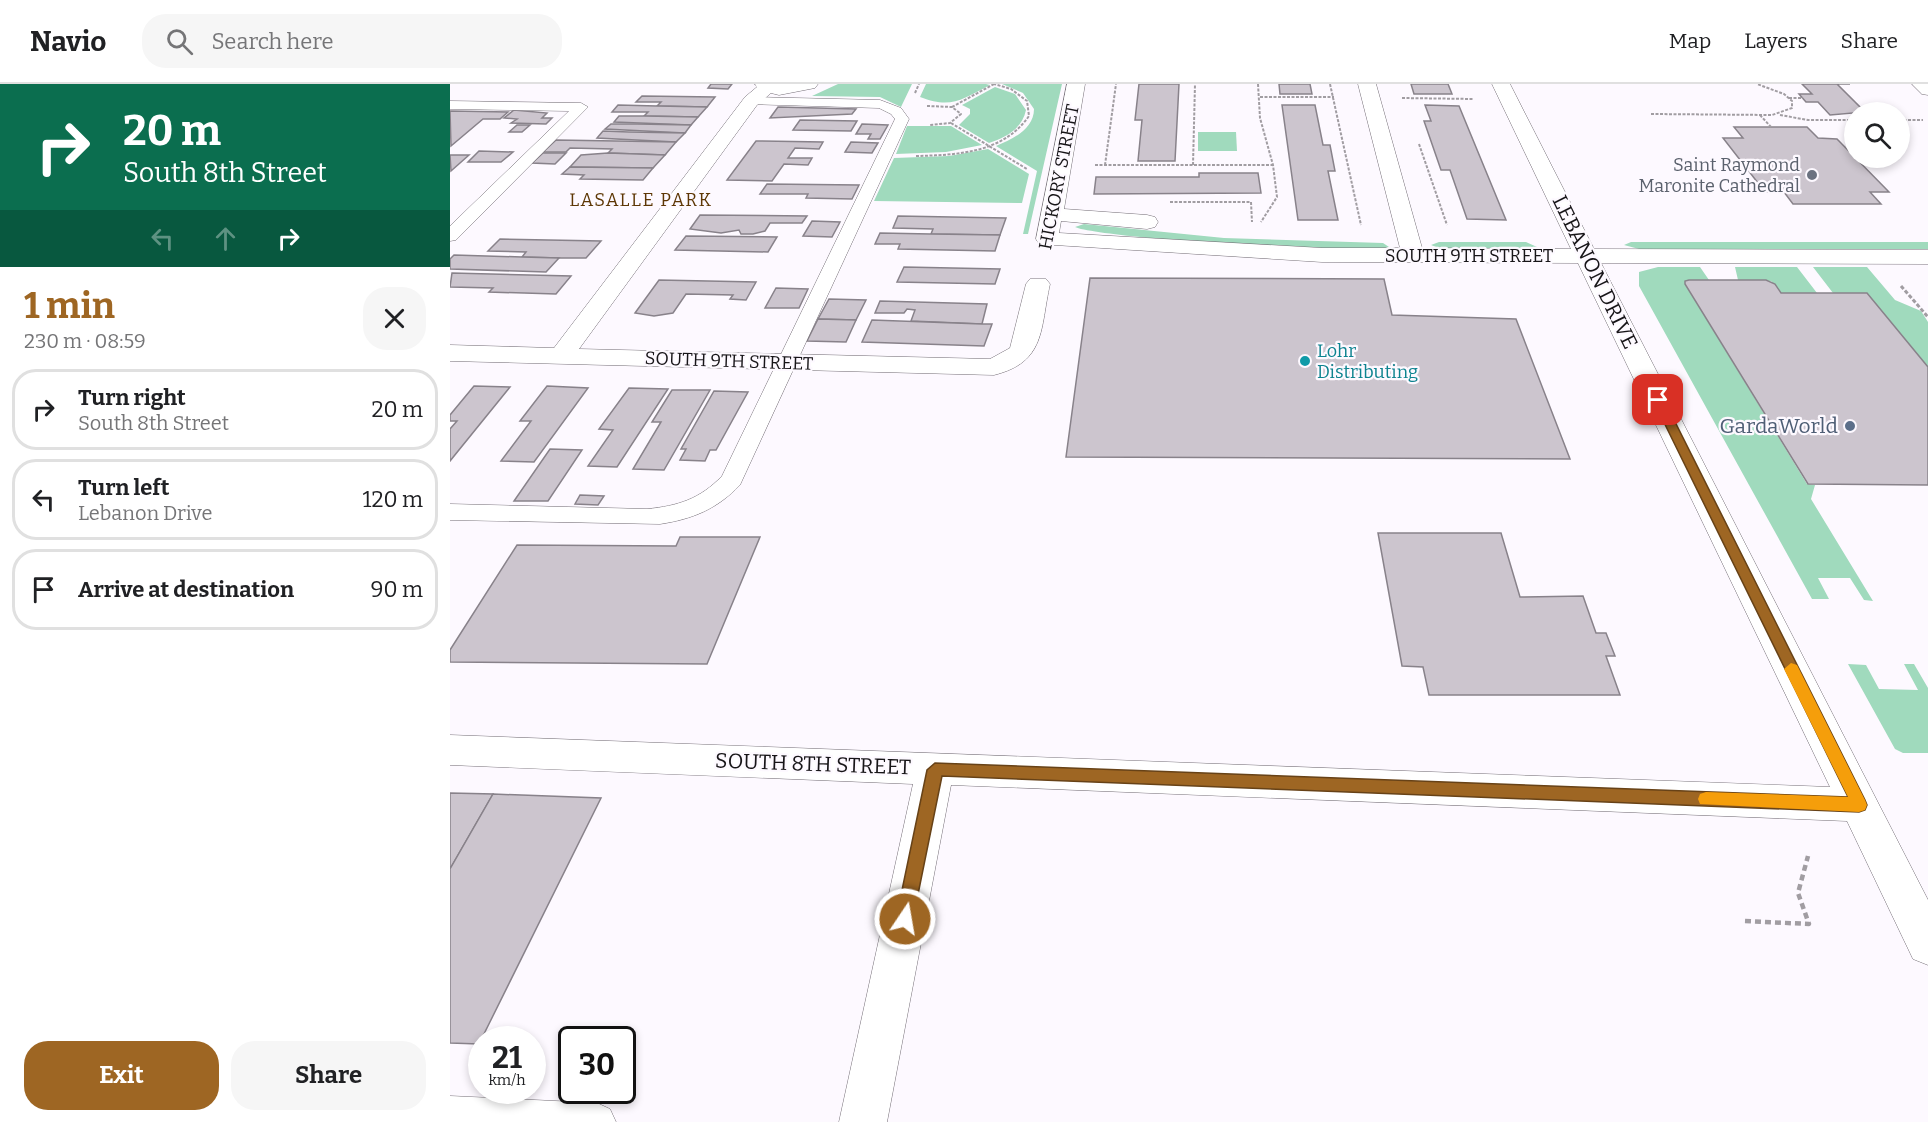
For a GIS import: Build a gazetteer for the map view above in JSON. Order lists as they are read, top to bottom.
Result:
{
  "streets": {
    "street": [
      "HICKORY STREET",
      "SOUTH 9TH STREET",
      "LEBANON DRIVE",
      "SOUTH 8TH STREET"
    ]
  },
  "crossings": [
    ["HICKORY STREET", "SOUTH 9TH STREET"],
    ["SOUTH 9TH STREET", "LEBANON DRIVE"],
    ["LEBANON DRIVE", "SOUTH 8TH STREET"]
  ],
  "districts": ["LASALLE PARK"],
  "places": ["Saint Raymond Maronite Cathedral", "Lohr Distributing", "GardaWorld"],
  "page": {
    "header": "Navio",
    "search": "Search here",
    "nav": ["Map", "Layers", "Share"],
    "turn": ["20 m", "South 8th Street"],
    "heading": ["1 min", "230 m · 08:59"],
    "list": [
      {
        "name": "Turn right",
        "note": "South 8th Street",
        "value": "20 m"
      },
      {
        "name": "Turn left",
        "note": "Lebanon Drive",
        "value": "120 m"
      },
      {
        "name": "Arrive at destination",
        "value": "90 m"
      }
    ],
    "speed": "21 km/h",
    "limit": "30",
    "buttons": ["Exit", "Share"]
  }
}
